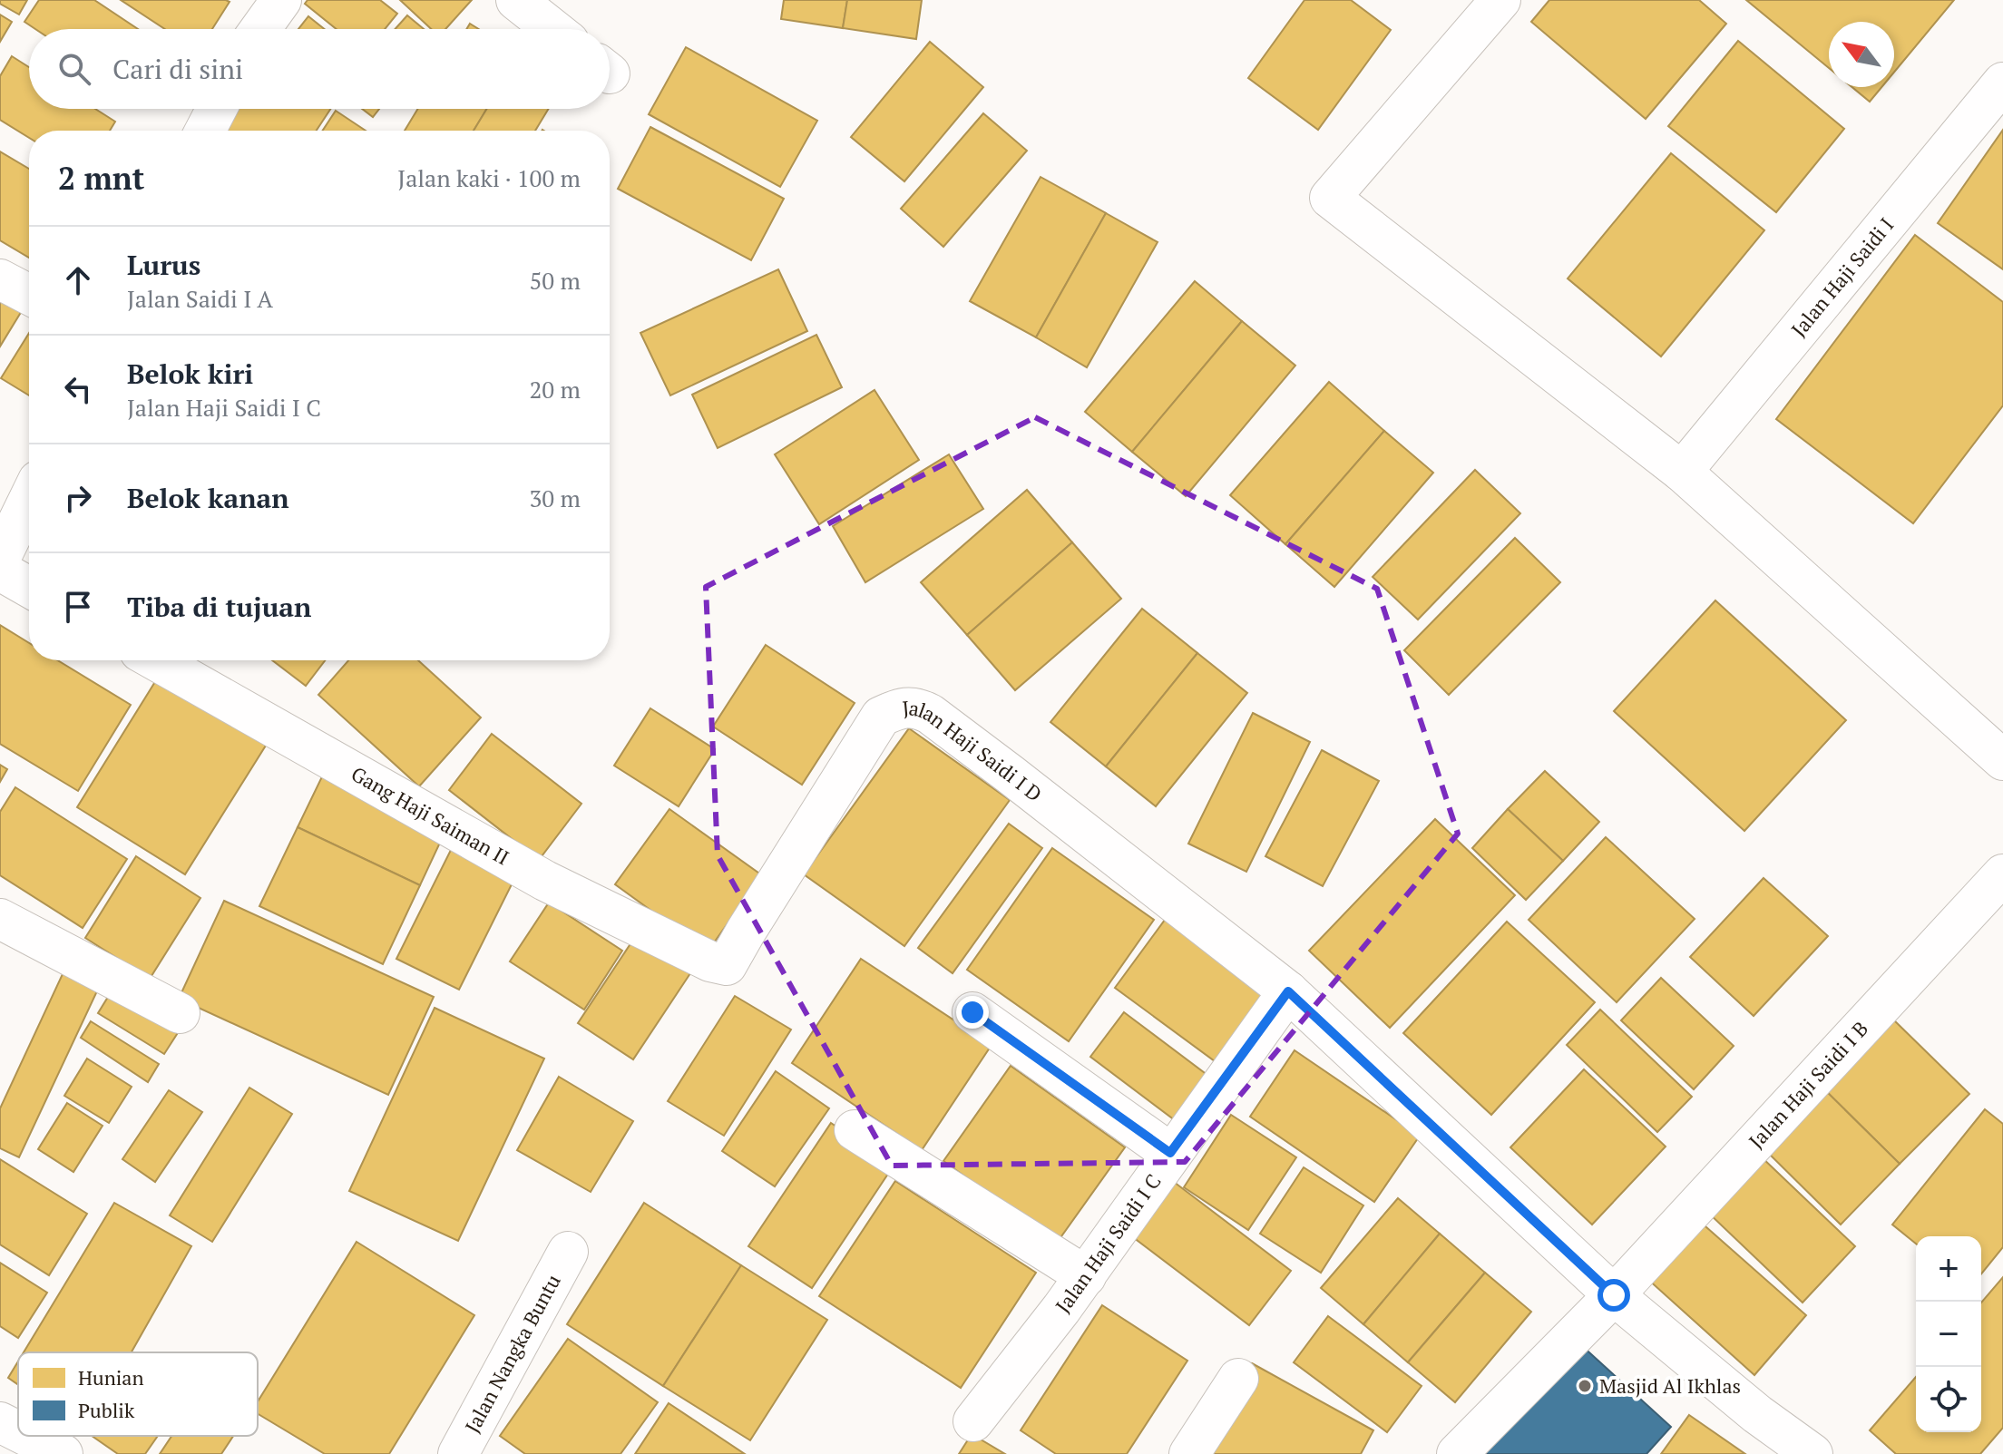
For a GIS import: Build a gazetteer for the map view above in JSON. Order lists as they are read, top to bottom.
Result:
{
  "streets": {
    "street": [
      "Jalan Haji Saidi I",
      "Jalan Haji Saidi I D",
      "Gang Haji Saiman II",
      "Jalan Haji Saidi I B",
      "Jalan Haji Saidi I C",
      "Jalan Nangka Buntu"
    ]
  },
  "crossings": [
    ["Jalan Haji Saidi I D", "Gang Haji Saiman II"],
    ["Jalan Haji Saidi I D", "Jalan Haji Saidi I C"]
  ],
  "places": ["Masjid Al Ikhlas"],
  "legend": ["Hunian", "Publik"],
  "north": "top left",
  "page": {
    "search": "Cari di sini",
    "heading": ["2 mnt", "Jalan kaki · 100 m"],
    "list": [
      ["Lurus", "Jalan Saidi I A", "50 m"],
      ["Belok kiri", "Jalan Haji Saidi I C", "20 m"],
      ["Belok kanan", "30 m"],
      "Tiba di tujuan"
    ],
    "map_buttons": ["+", "−"]
  }
}
